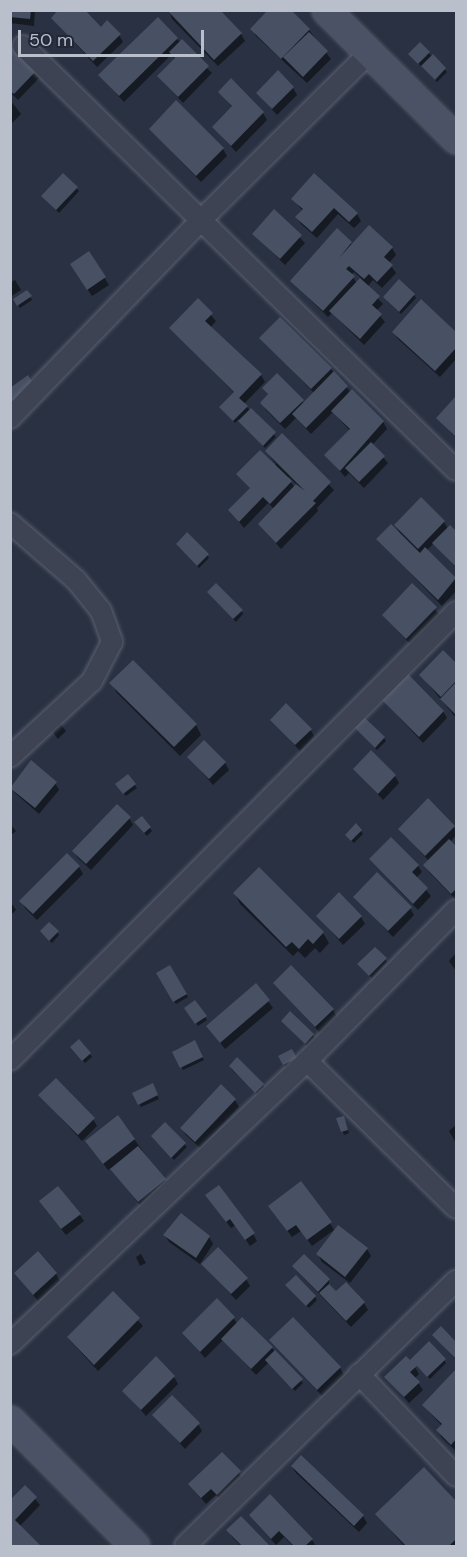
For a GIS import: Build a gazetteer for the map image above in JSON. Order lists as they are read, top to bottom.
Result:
{
  "scale_bar": "50 m"
}
